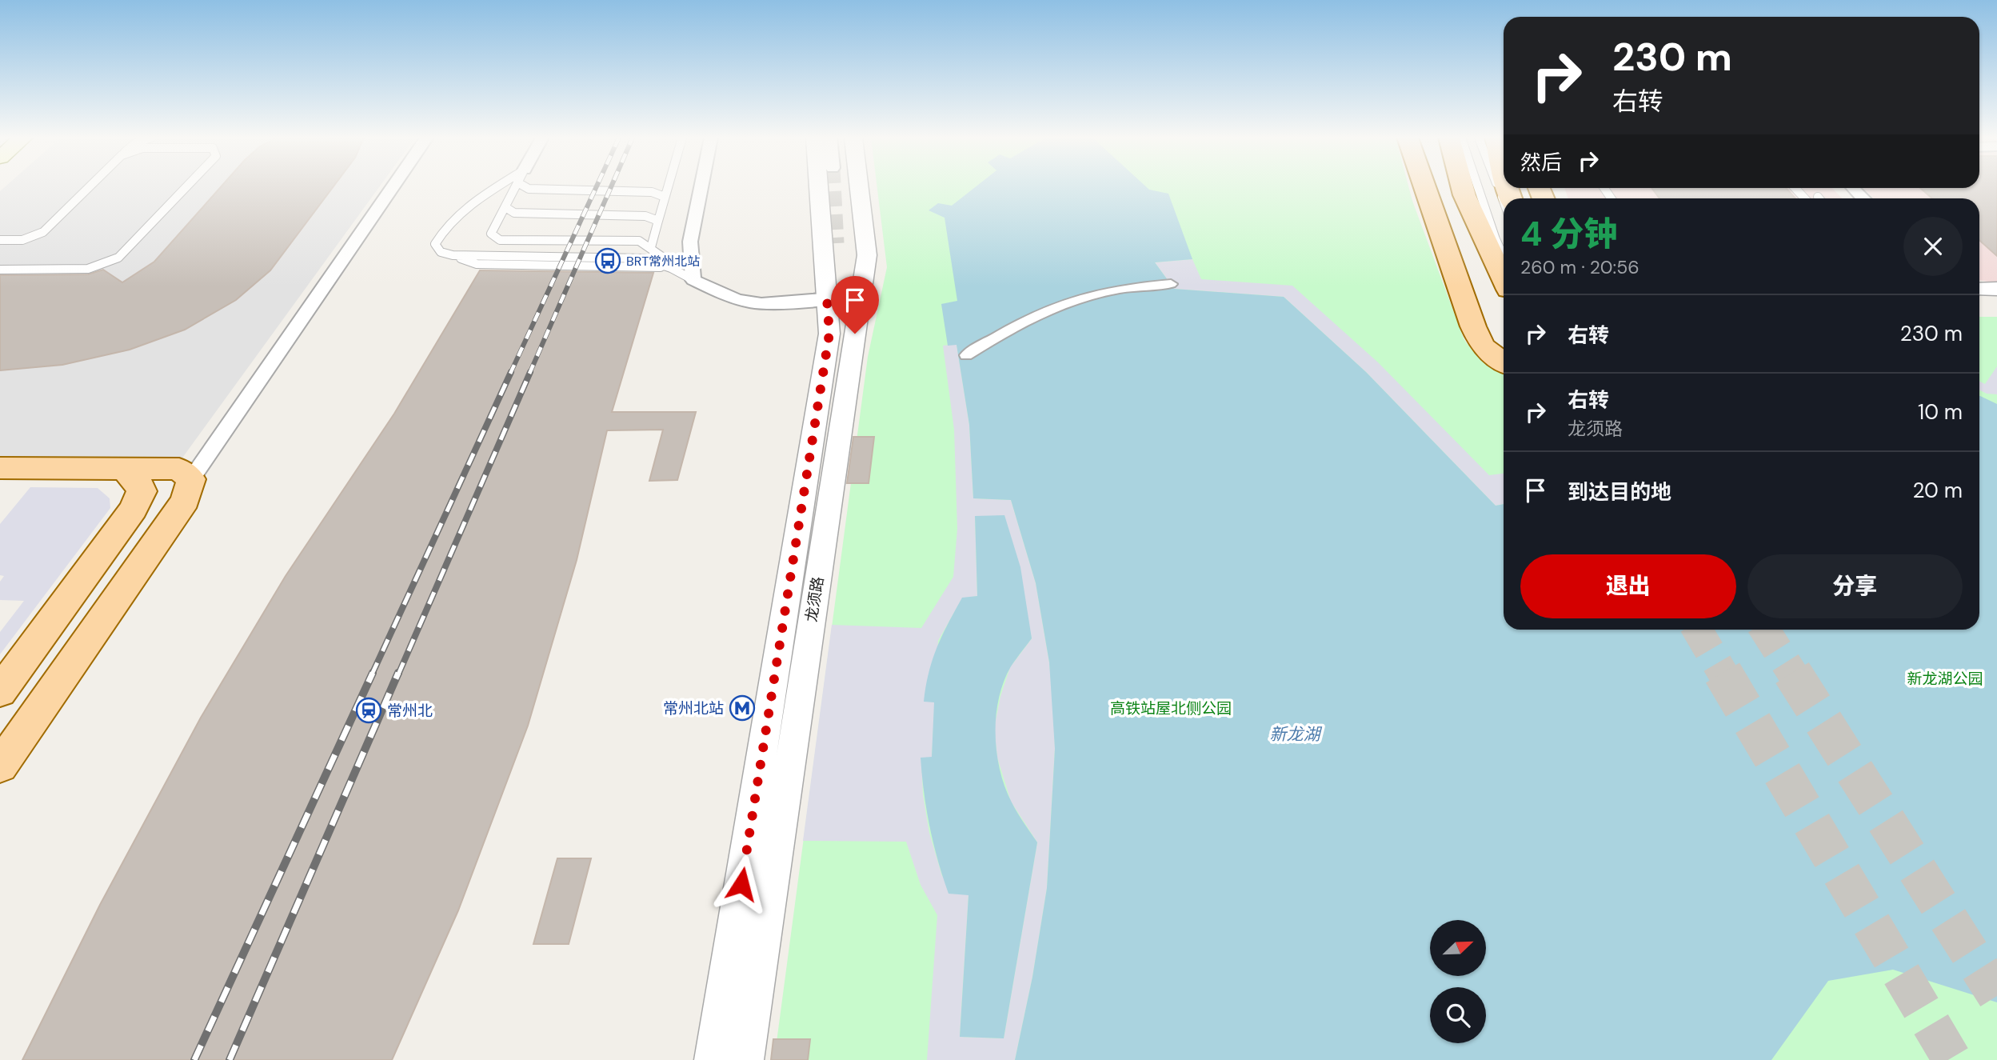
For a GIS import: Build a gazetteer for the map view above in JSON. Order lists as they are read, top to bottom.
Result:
{
  "streets": {
    "street": ["龙须路"]
  },
  "water": ["新龙湖"],
  "parks": ["新龙湖公园", "高铁站屋北侧公园"],
  "places": {
    "bus stop": ["BRT常州北站"],
    "metro station": ["常州北站"],
    "station": ["常州北"]
  },
  "north": "top right",
  "page": {
    "turn": ["230 m", "右转"],
    "then": "然后",
    "heading": ["4 分钟", "260 m · 20:56"],
    "list": [
      {
        "name": "右转",
        "value": "230 m"
      },
      {
        "name": "右转",
        "note": "龙须路",
        "value": "10 m"
      },
      {
        "name": "到达目的地",
        "value": "20 m"
      }
    ],
    "buttons": ["退出", "分享"]
  }
}
